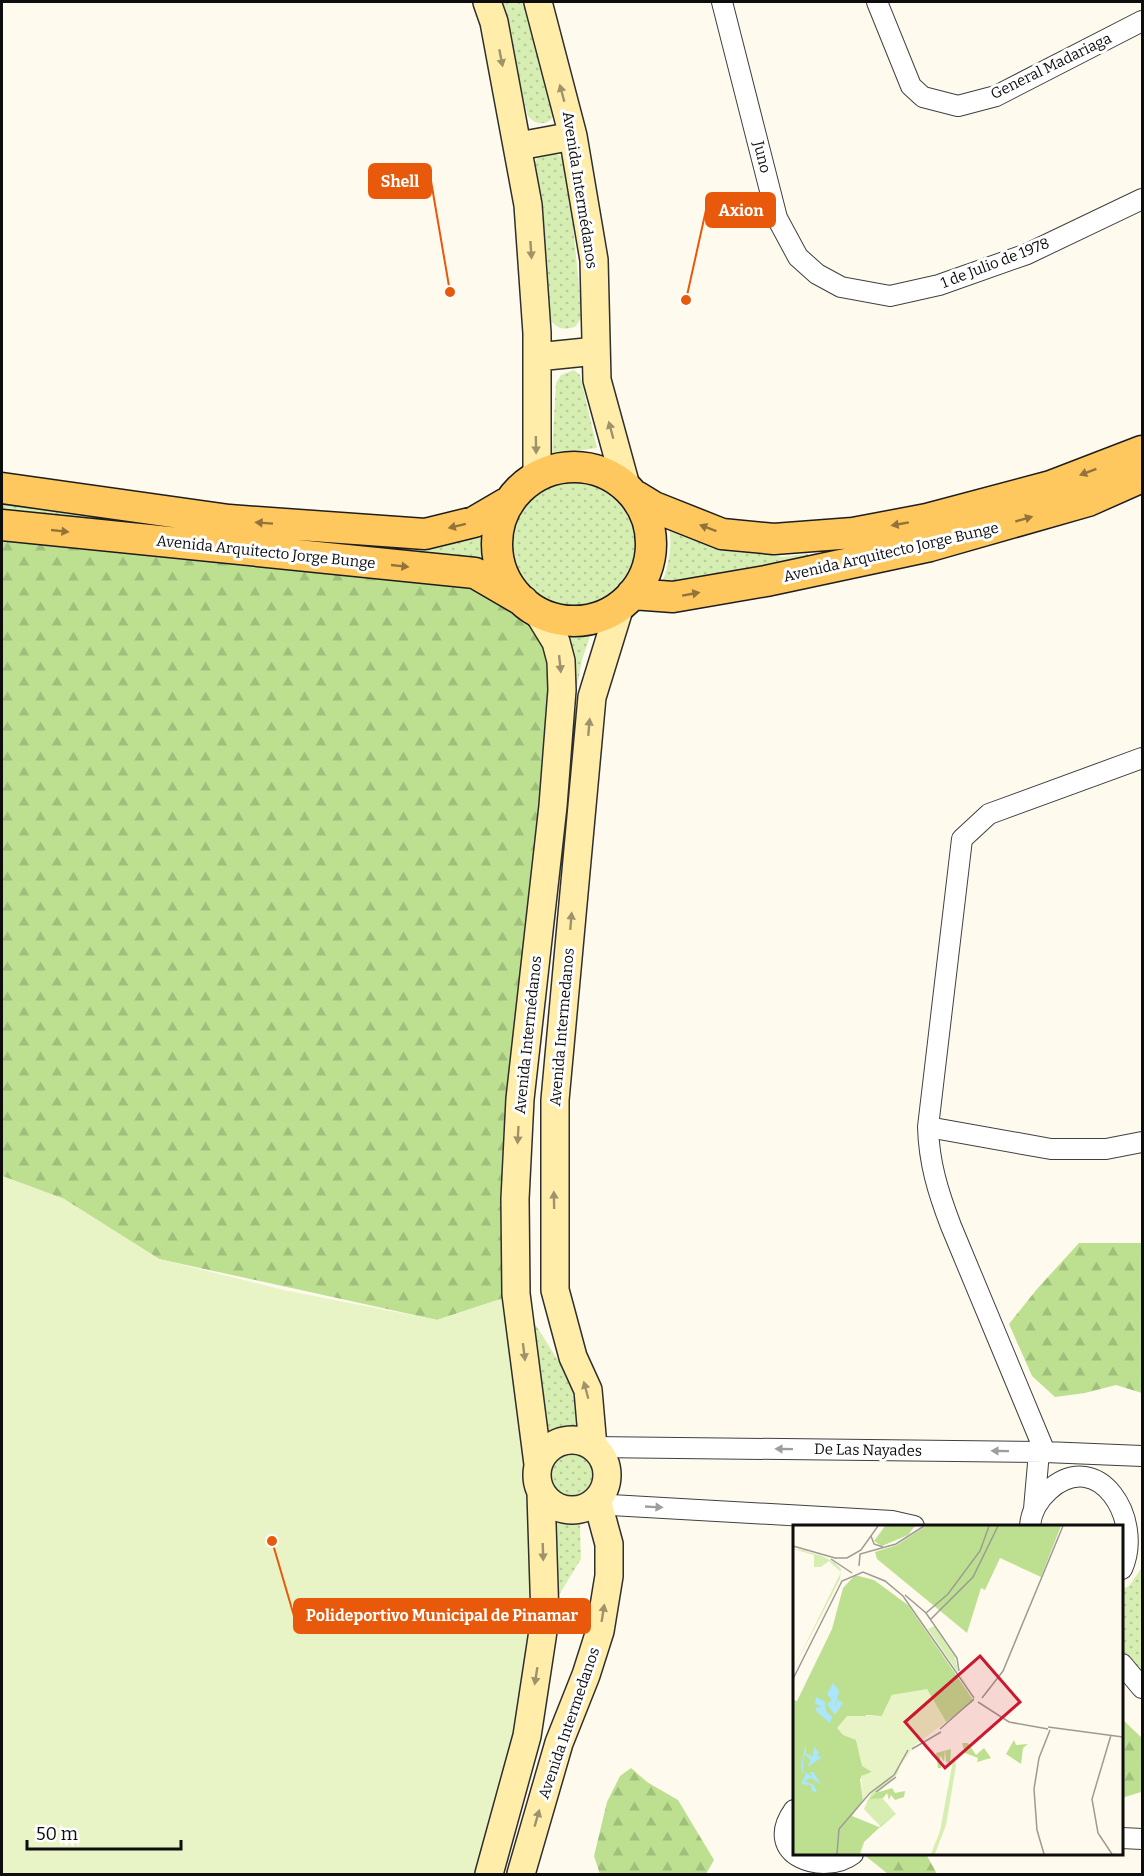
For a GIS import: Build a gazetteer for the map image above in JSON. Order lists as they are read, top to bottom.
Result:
{
  "streets": {
    "main road": ["Avenida Intermédanos", "Avenida Arquitecto Jorge Bunge", "Avenida Intermedanos"],
    "street": [
      "General Madariaga",
      "Juno",
      "1 de Julio de 1978",
      "De Las Nayades"
    ]
  },
  "crossings": [
    ["Juno", "1 de Julio de 1978"],
    ["Avenida Intermédanos", "Avenida Arquitecto Jorge Bunge"],
    ["Avenida Intermédanos", "Avenida Intermedanos"],
    ["Avenida Intermédanos", "De Las Nayades"],
    ["Avenida Arquitecto Jorge Bunge", "Avenida Intermedanos"],
    ["Avenida Intermedanos", "De Las Nayades"]
  ],
  "one_way": ["Avenida Intermedanos"],
  "places": ["Shell", "Axion", "Polideportivo Municipal de Pinamar"],
  "scale_bar": "50 m"
}
